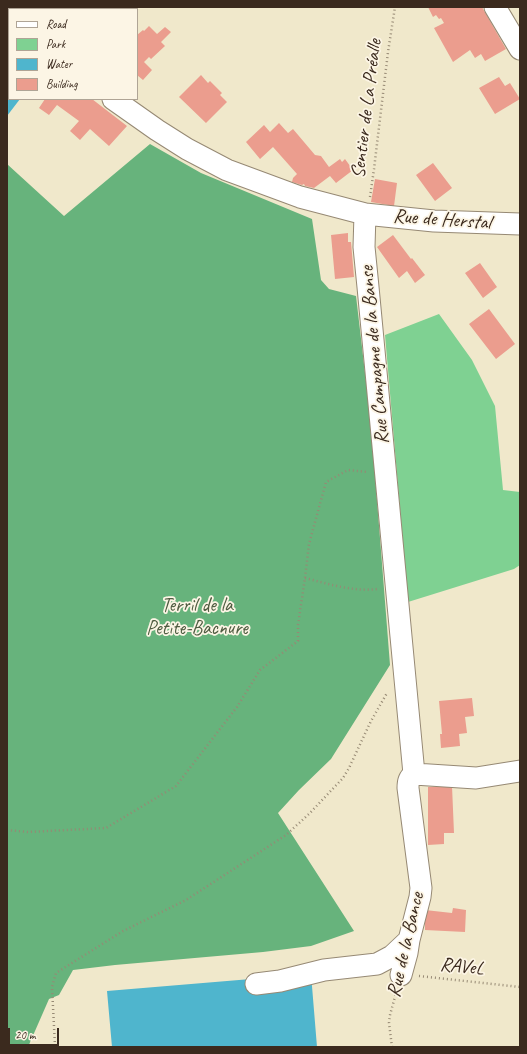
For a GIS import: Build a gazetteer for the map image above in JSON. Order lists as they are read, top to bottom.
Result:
{
  "streets": {
    "street": ["Rue de Herstal", "Rue Campagne de la Banse", "Rue de la Bance"],
    "path": ["Sentier de La Préalle", "RAVeL"]
  },
  "crossings": [
    ["Sentier de La Préalle", "Rue de Herstal"],
    ["Sentier de La Préalle", "Rue Campagne de la Banse"],
    ["Rue de Herstal", "Rue Campagne de la Banse"],
    ["Rue Campagne de la Banse", "Rue de la Bance"],
    ["Rue de la Bance", "RAVeL"]
  ],
  "parks": ["Terril de la Petite-Bacnure"],
  "legend": [
    "Road",
    "Park",
    "Water",
    "Building"
  ],
  "scale_bar": "20 m"
}
